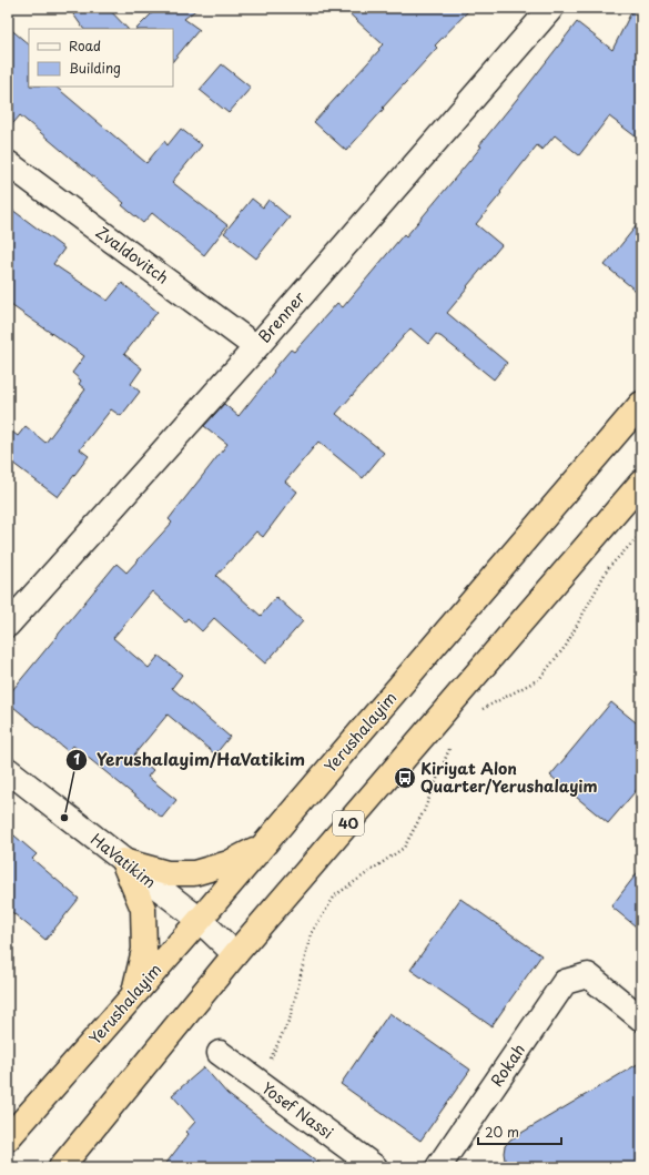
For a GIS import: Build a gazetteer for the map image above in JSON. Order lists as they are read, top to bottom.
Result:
{
  "streets": {
    "highway": ["Yerushalayim", "40"],
    "street": [
      "Zvaldovitch",
      "Brenner",
      "HaVatikim",
      "Rokah",
      "Yosef Nassi"
    ]
  },
  "crossings": [
    ["Zvaldovitch", "Brenner"],
    ["Yerushalayim", "HaVatikim"],
    ["40", "HaVatikim"]
  ],
  "places": {
    "bus stop": ["Kiriyat Alon Quarter/Yerushalayim"],
    "other": ["Yerushalayim/HaVatikim"]
  },
  "legend": ["Road", "Building"],
  "scale_bar": "20 m"
}
